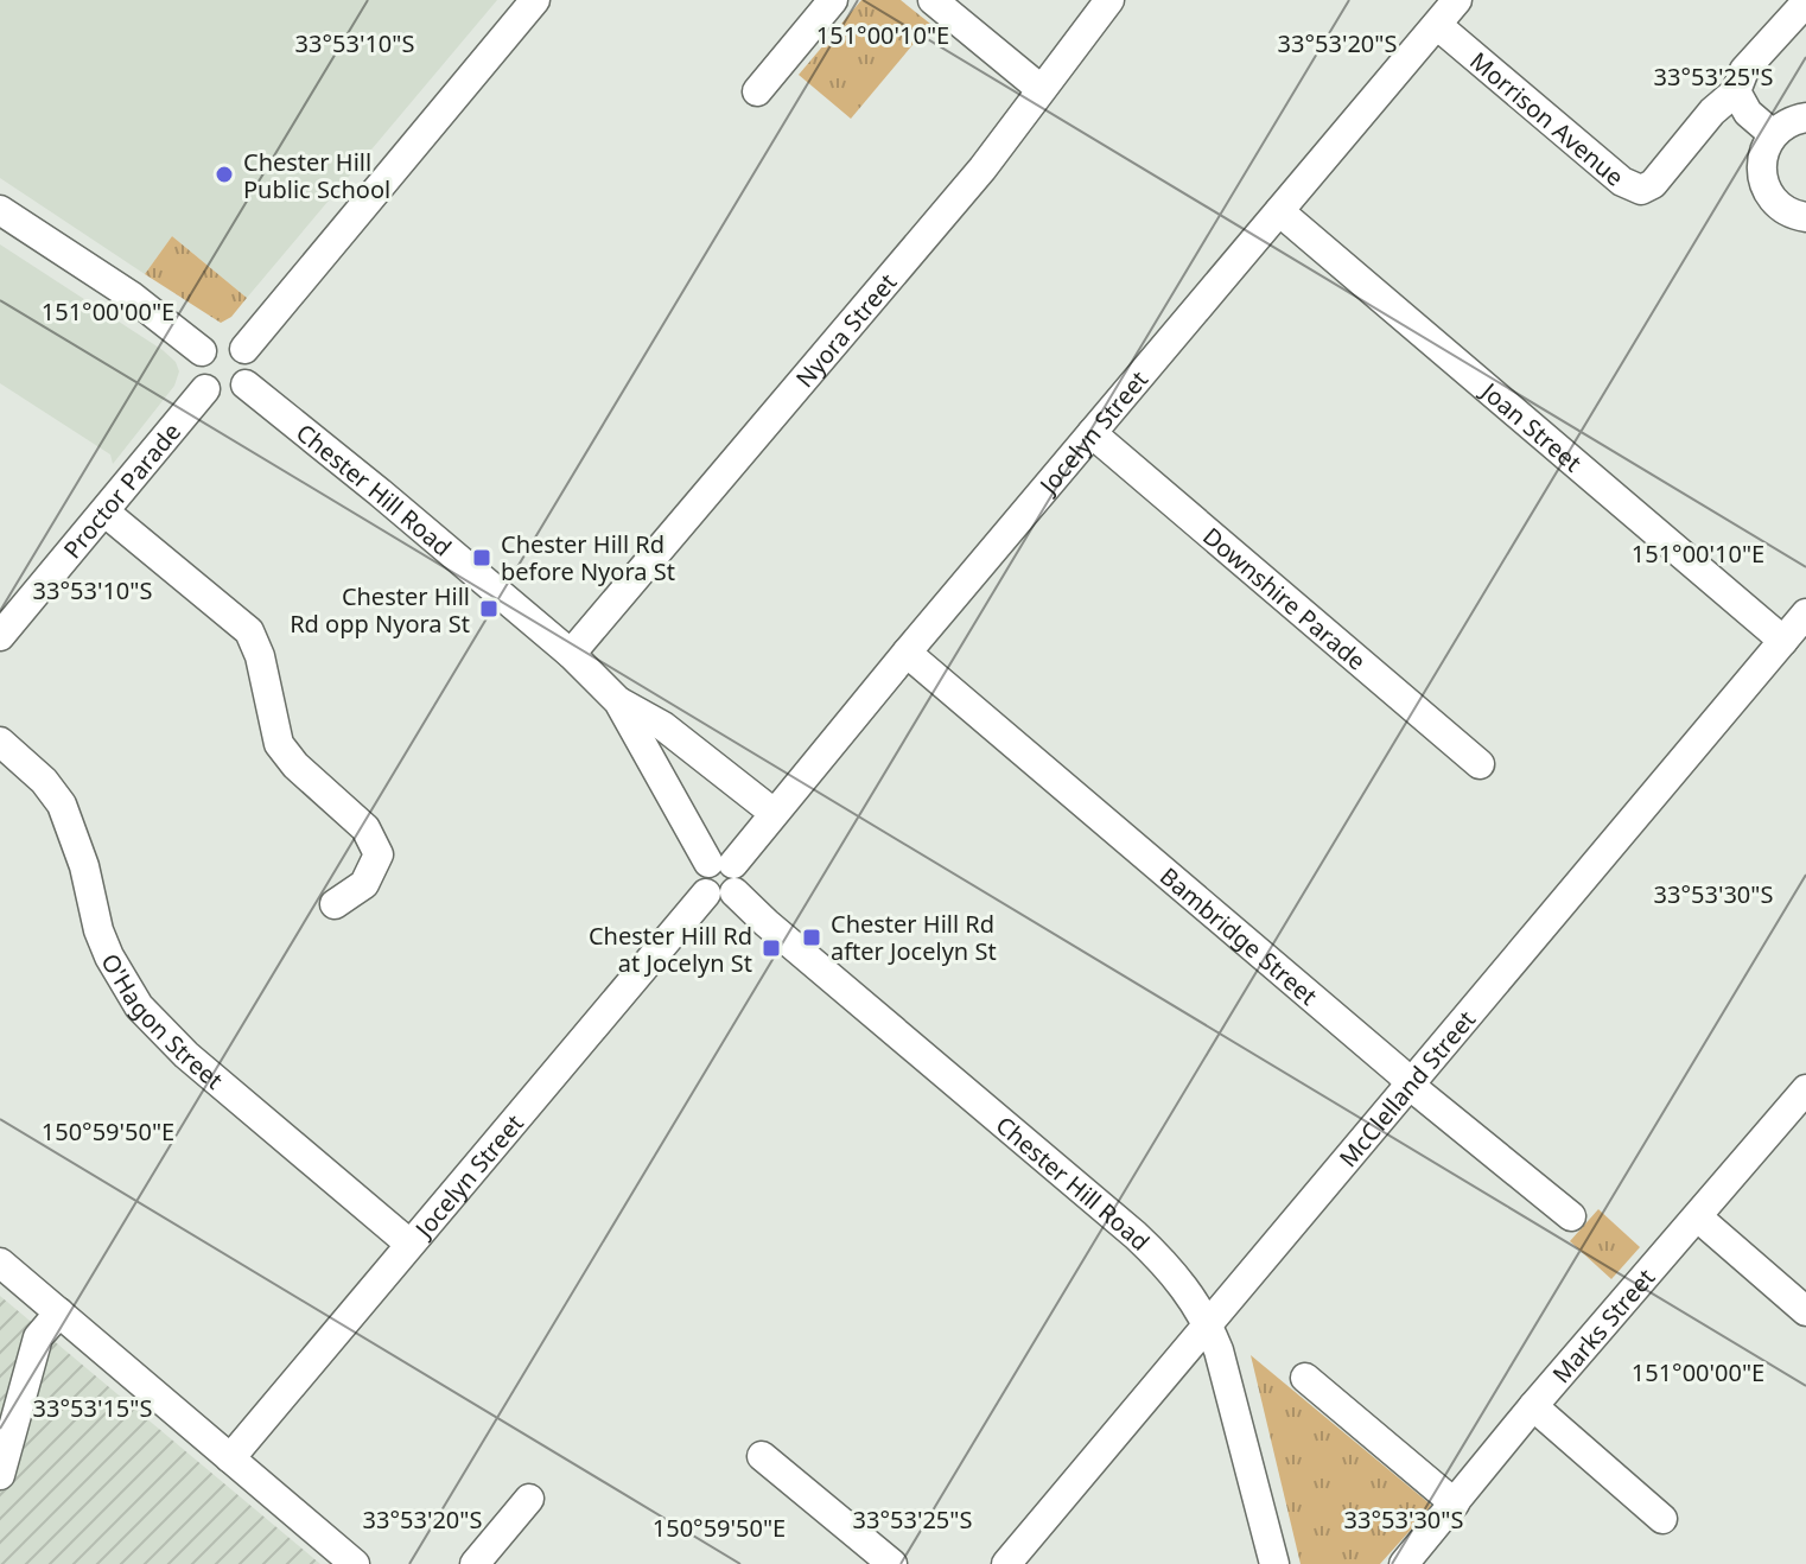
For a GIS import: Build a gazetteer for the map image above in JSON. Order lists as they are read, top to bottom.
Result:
{
  "streets": {
    "street": [
      "Morrison Avenue",
      "Nyora Street",
      "Joan Street",
      "Jocelyn Street",
      "Chester Hill Road",
      "Proctor Parade",
      "Downshire Parade",
      "Bambridge Street",
      "O'Hagon Street",
      "McClelland Street",
      "Marks Street"
    ]
  },
  "crossings": [
    ["Morrison Avenue", "Jocelyn Street"],
    ["Nyora Street", "Chester Hill Road"],
    ["Joan Street", "Jocelyn Street"],
    ["Joan Street", "McClelland Street"],
    ["Jocelyn Street", "Chester Hill Road"],
    ["Jocelyn Street", "Downshire Parade"],
    ["Jocelyn Street", "Bambridge Street"],
    ["Jocelyn Street", "O'Hagon Street"],
    ["Chester Hill Road", "Proctor Parade"],
    ["Chester Hill Road", "McClelland Street"],
    ["Bambridge Street", "McClelland Street"]
  ],
  "places": {
    "other": ["Chester Hill Public School"],
    "transit": [
      "Chester Hill Rd before Nyora St",
      "Chester Hill Rd opp Nyora St",
      "Chester Hill Rd after Jocelyn St",
      "Chester Hill Rd at Jocelyn St"
    ]
  },
  "coordinates": [
    "151°00'10\"E",
    "33°53'10\"S",
    "33°53'20\"S",
    "33°53'25\"S",
    "151°00'00\"E",
    "33°53'30\"S",
    "150°59'50\"E",
    "33°53'15\"S"
  ]
}
